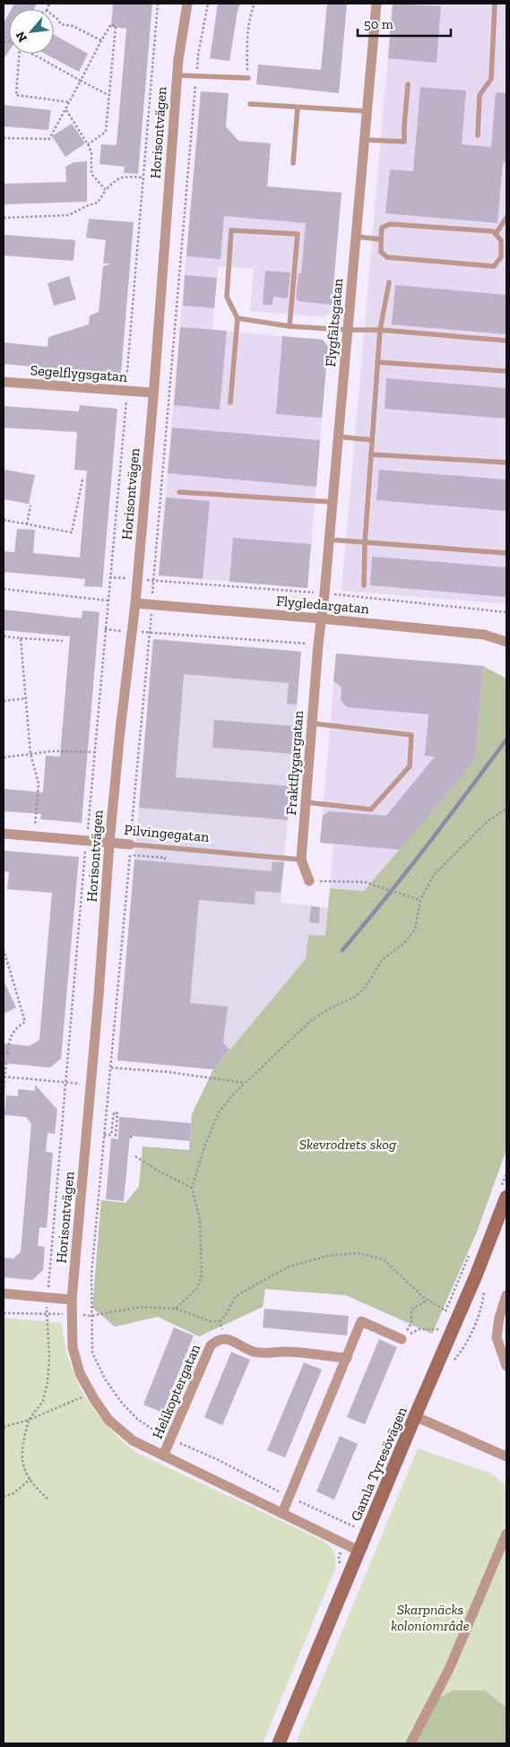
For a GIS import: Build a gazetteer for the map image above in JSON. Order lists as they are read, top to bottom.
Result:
{
  "streets": {
    "street": [
      "Horisontvägen",
      "Flygfältsgatan",
      "Segelflygsgatan",
      "Flygledargatan",
      "Fraktflygargatan",
      "Pilvingegatan",
      "Helikoptergatan",
      "Gamla Tyresövägen"
    ]
  },
  "crossings": [
    ["Horisontvägen", "Segelflygsgatan"],
    ["Horisontvägen", "Flygledargatan"],
    ["Horisontvägen", "Pilvingegatan"],
    ["Horisontvägen", "Helikoptergatan"],
    ["Horisontvägen", "Gamla Tyresövägen"],
    ["Flygfältsgatan", "Flygledargatan"],
    ["Flygfältsgatan", "Fraktflygargatan"],
    ["Fraktflygargatan", "Pilvingegatan"]
  ],
  "parks": ["Skevrodrets skog", "Skarpnäcks koloniområde"],
  "scale_bar": "50 m",
  "north": "bottom left"
}
